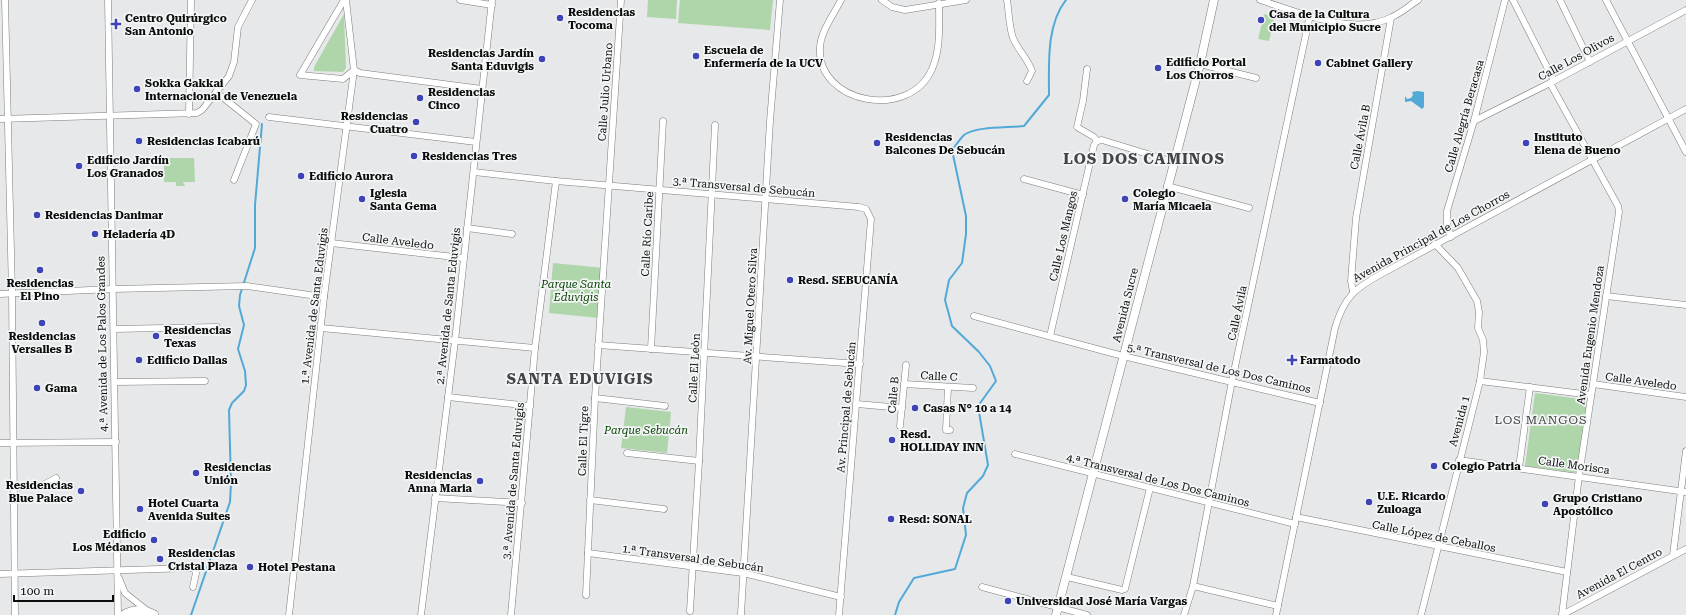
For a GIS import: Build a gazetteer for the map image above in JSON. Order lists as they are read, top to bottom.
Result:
{
  "streets": {
    "main road": ["Avenida Sucre"],
    "street": [
      "Calle Los Olivos",
      "Calle Julio Urbano",
      "Calle Alegría Beracasa",
      "Calle Ávila B",
      "3.ª Transversal de Sebucán",
      "Calle Río Caribe",
      "Calle Los Mangos",
      "Avenida Principal de Los Chorros",
      "Calle Aveledo",
      "1.ª Avenida de Santa Eduvigis",
      "2.ª Avenida de Santa Eduvigis",
      "Av. Miguel Otero Silva",
      "Calle Ávila",
      "Avenida Eugenio Mendoza",
      "4.ª Avenida de Los Palos Grandes",
      "Calle El Leòn",
      "5.ª Transversal de Los Dos Caminos",
      "Calle C",
      "Calle B",
      "Av. Principal de Sebucán",
      "Avenida 1",
      "Calle El Tigre",
      "Calle Morisca",
      "4.ª Transversal de Los Dos Caminos",
      "3.ª Avenida de Santa Eduvigis",
      "Calle López de Ceballos",
      "1.ª Transversal de Sebucán",
      "Avenida El Centro"
    ]
  },
  "crossings": [
    ["Calle Los Olivos", "Calle Alegría Beracasa"],
    ["Calle Los Olivos", "Avenida Eugenio Mendoza"],
    ["Calle Julio Urbano", "3.ª Transversal de Sebucán"],
    ["Calle Julio Urbano", "Calle El Tigre"],
    ["Calle Alegría Beracasa", "Avenida Principal de Los Chorros"],
    ["Calle Ávila B", "Avenida Principal de Los Chorros"],
    ["3.ª Transversal de Sebucán", "Calle Río Caribe"],
    ["3.ª Transversal de Sebucán", "2.ª Avenida de Santa Eduvigis"],
    ["3.ª Transversal de Sebucán", "Av. Miguel Otero Silva"],
    ["3.ª Transversal de Sebucán", "Calle El Leòn"],
    ["3.ª Transversal de Sebucán", "Av. Principal de Sebucán"],
    ["3.ª Transversal de Sebucán", "Calle El Tigre"],
    ["3.ª Transversal de Sebucán", "3.ª Avenida de Santa Eduvigis"],
    ["Calle Los Mangos", "5.ª Transversal de Los Dos Caminos"],
    ["Avenida Principal de Los Chorros", "Avenida Eugenio Mendoza"],
    ["Avenida Principal de Los Chorros", "5.ª Transversal de Los Dos Caminos"],
    ["Avenida Principal de Los Chorros", "Avenida 1"],
    ["Avenida Principal de Los Chorros", "4.ª Transversal de Los Dos Caminos"],
    ["Avenida Principal de Los Chorros", "Calle López de Ceballos"],
    ["Calle Aveledo", "1.ª Avenida de Santa Eduvigis"],
    ["Calle Aveledo", "2.ª Avenida de Santa Eduvigis"],
    ["Calle Aveledo", "Avenida Eugenio Mendoza"],
    ["Avenida Sucre", "5.ª Transversal de Los Dos Caminos"],
    ["Avenida Sucre", "4.ª Transversal de Los Dos Caminos"],
    ["Av. Miguel Otero Silva", "1.ª Transversal de Sebucán"],
    ["Calle Ávila", "5.ª Transversal de Los Dos Caminos"],
    ["Calle Ávila", "4.ª Transversal de Los Dos Caminos"],
    ["Avenida Eugenio Mendoza", "Calle Morisca"],
    ["Avenida Eugenio Mendoza", "Calle López de Ceballos"],
    ["Avenida Eugenio Mendoza", "Avenida El Centro"],
    ["Calle El Leòn", "1.ª Transversal de Sebucán"],
    ["Calle C", "Calle B"],
    ["Av. Principal de Sebucán", "1.ª Transversal de Sebucán"],
    ["Avenida 1", "Calle Morisca"],
    ["Avenida 1", "Calle López de Ceballos"],
    ["Calle El Tigre", "1.ª Transversal de Sebucán"]
  ],
  "districts": ["LOS DOS CAMINOS", "SANTA EDUVIGIS", "LOS MANGOS"],
  "parks": ["Parque Santa Eduvigis", "Parque Sebucán"],
  "places": {
    "other": [
      "Residencias Tocoma",
      "Casa de la Cultura del Municipio Sucre",
      "Escuela de Enfermería de la UCV",
      "Residencias Jardín Santa Eduvigis",
      "Cabinet Gallery",
      "Edificio Portal Los Chorros",
      "Sokka Gakkai Internacional de Venezuela",
      "Residencias Cinco",
      "Residencias Cuatro",
      "Residencias Icabarú",
      "Residencias Balcones De Sebucán",
      "Instituto Elena de Bueno",
      "Residencias Tres",
      "Edificio Jardín Los Granados",
      "Edificio Aurora",
      "Iglesia Santa Gema",
      "Colegio María Micaela",
      "Residencias Danimar",
      "Heladería 4D",
      "Residencias El Pino",
      "Resd. SEBUCANÍA",
      "Residencias Versalles B",
      "Residencias Texas",
      "Edificio Dallas",
      "Gama",
      "Casas N° 10 a 14",
      "Resd. HOLLIDAY INN",
      "Colegio Patria",
      "Residencias Unión",
      "Residencias Anna Maria",
      "Residencias Blue Palace",
      "U.E. Ricardo Zuloaga",
      "Grupo Cristiano Apostólico",
      "Hotel Cuarta Avenida Suites",
      "Resd: SONAL",
      "Edificio Los Médanos",
      "Residencias Cristal Plaza",
      "Hotel Pestana",
      "Universidad José María Vargas"
    ],
    "health": ["Centro Quirúrgico San Antonio", "Farmatodo"]
  },
  "scale_bar": "100 m"
}
